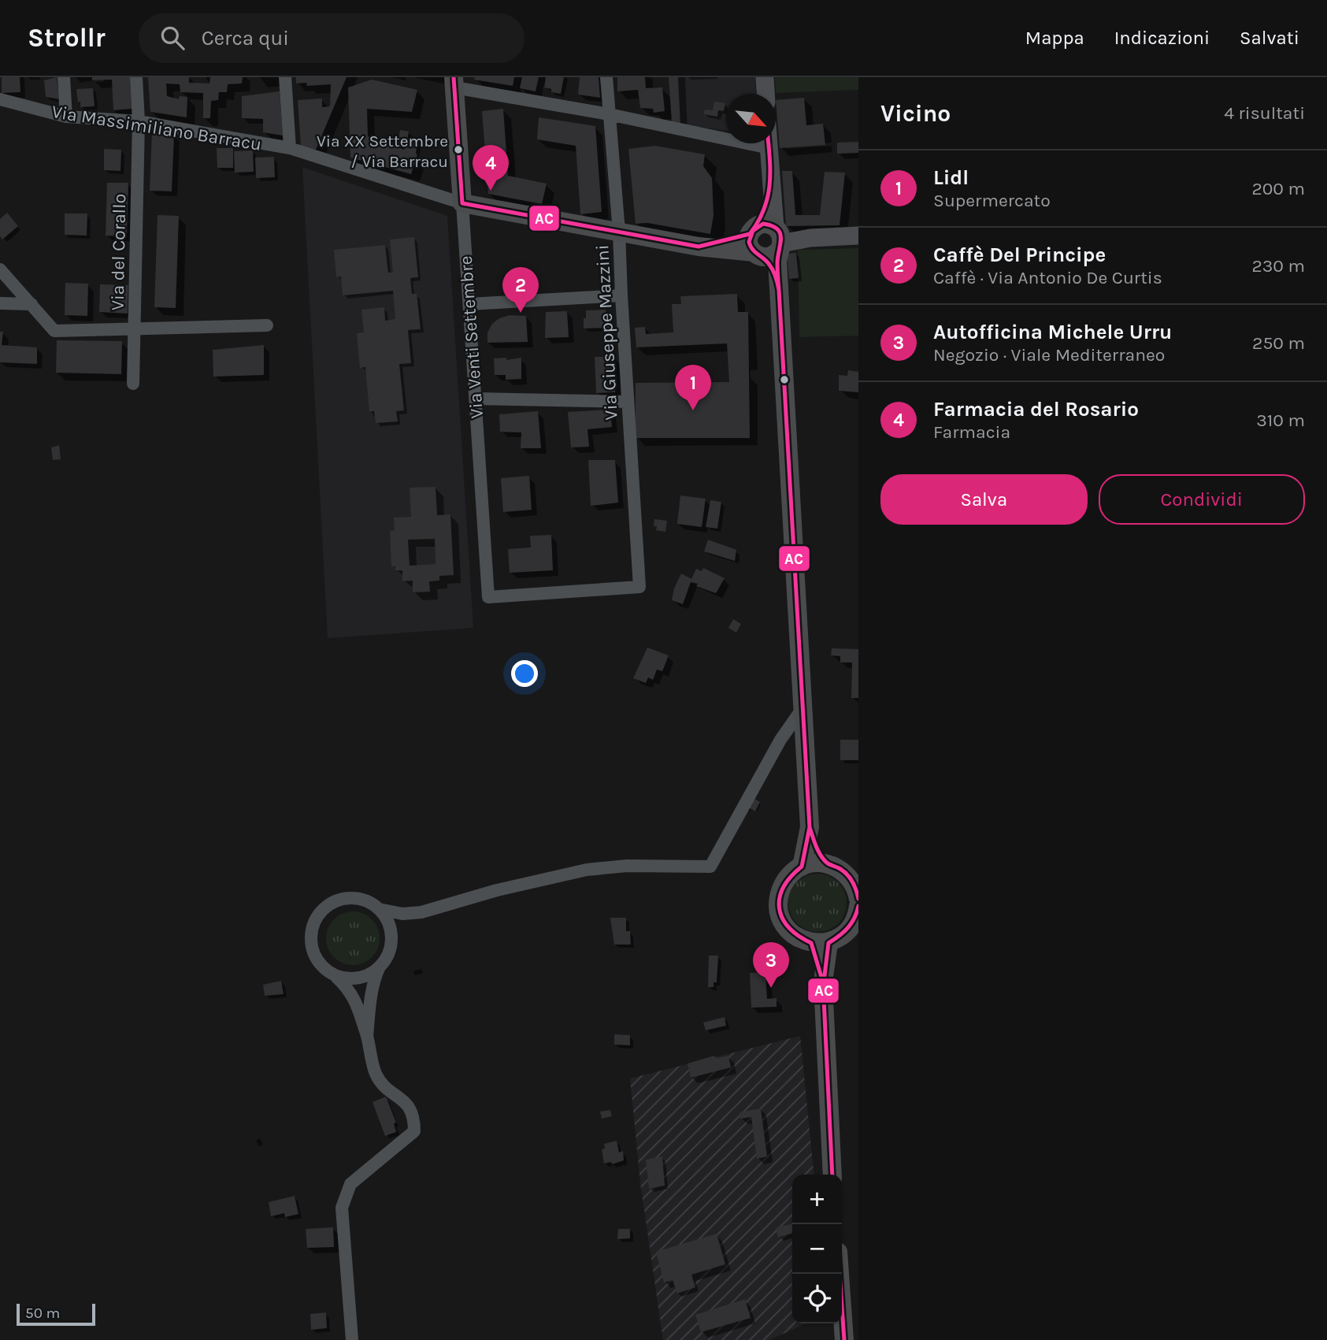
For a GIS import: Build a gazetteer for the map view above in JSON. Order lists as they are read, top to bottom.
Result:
{
  "streets": {
    "main road": ["Via Massimiliano Barracu", "Via Venti Settembre"],
    "street": ["Via del Corallo", "Via Giuseppe Mazzini"]
  },
  "crossings": [
    ["Via Massimiliano Barracu", "Via del Corallo"],
    ["Via Massimiliano Barracu", "Via Giuseppe Mazzini"],
    ["Via Massimiliano Barracu", "Via Venti Settembre"],
    ["Via Giuseppe Mazzini", "Via Venti Settembre"]
  ],
  "places": ["Via XX Settembre / Via Barracu"],
  "lines": ["transit line AC"],
  "scale_bar": "50 m",
  "north": "bottom right",
  "page": {
    "header": "Strollr",
    "search": "Cerca qui",
    "nav": ["Mappa", "Indicazioni", "Salvati"],
    "heading": ["Vicino", "4 risultati"],
    "pins": [
      "4",
      "2",
      "1",
      "3"
    ],
    "list": [
      {
        "mark": "1",
        "name": "Lidl",
        "note": "Supermercato",
        "value": "200 m"
      },
      {
        "mark": "2",
        "name": "Caffè Del Principe",
        "note": "Caffè · Via Antonio De Curtis",
        "value": "230 m"
      },
      {
        "mark": "3",
        "name": "Autofficina Michele Urru",
        "note": "Negozio · Viale Mediterraneo",
        "value": "250 m"
      },
      {
        "mark": "4",
        "name": "Farmacia del Rosario",
        "note": "Farmacia",
        "value": "310 m"
      }
    ],
    "buttons": ["Salva", "Condividi"],
    "map_buttons": ["+", "−"],
    "scale": "50 m"
  }
}
